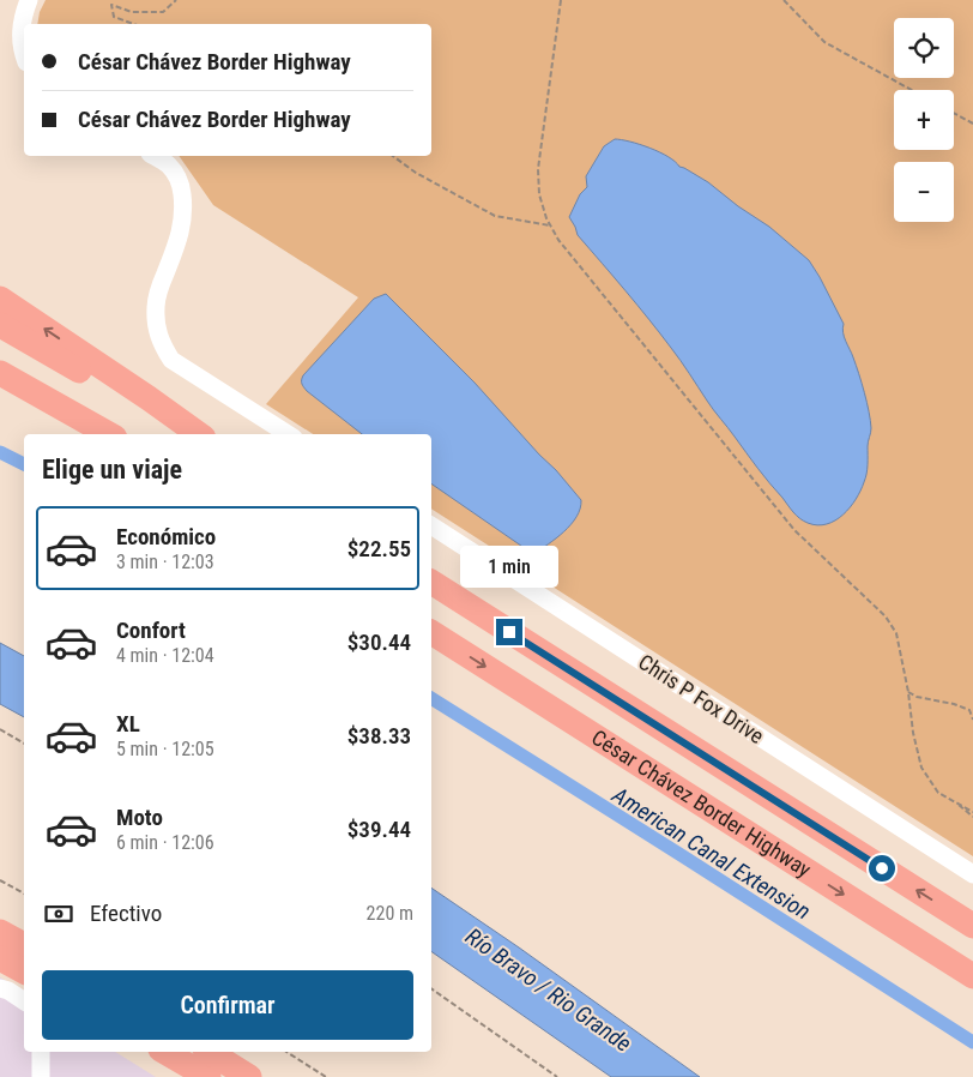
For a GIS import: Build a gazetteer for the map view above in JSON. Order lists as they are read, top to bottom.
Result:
{
  "streets": {
    "highway": ["César Chávez Border Highway"],
    "street": ["Chris P Fox Drive"]
  },
  "water": ["American Canal Extension", "Río Bravo / Rio Grande"],
  "page": {
    "map_buttons": ["+", "−"],
    "banner": ["César Chávez Border Highway", "César Chávez Border Highway"],
    "heading": "Elige un viaje",
    "list": [
      {
        "name": "Económico",
        "note": "3 min · 12:03",
        "value": "$22.55"
      },
      {
        "name": "Confort",
        "note": "4 min · 12:04",
        "value": "$30.44"
      },
      {
        "name": "XL",
        "note": "5 min · 12:05",
        "value": "$38.33"
      },
      {
        "name": "Moto",
        "note": "6 min · 12:06",
        "value": "$39.44"
      }
    ],
    "bubble": "1 min",
    "pay": ["Efectivo", "220 m"],
    "buttons": "Confirmar"
  }
}
